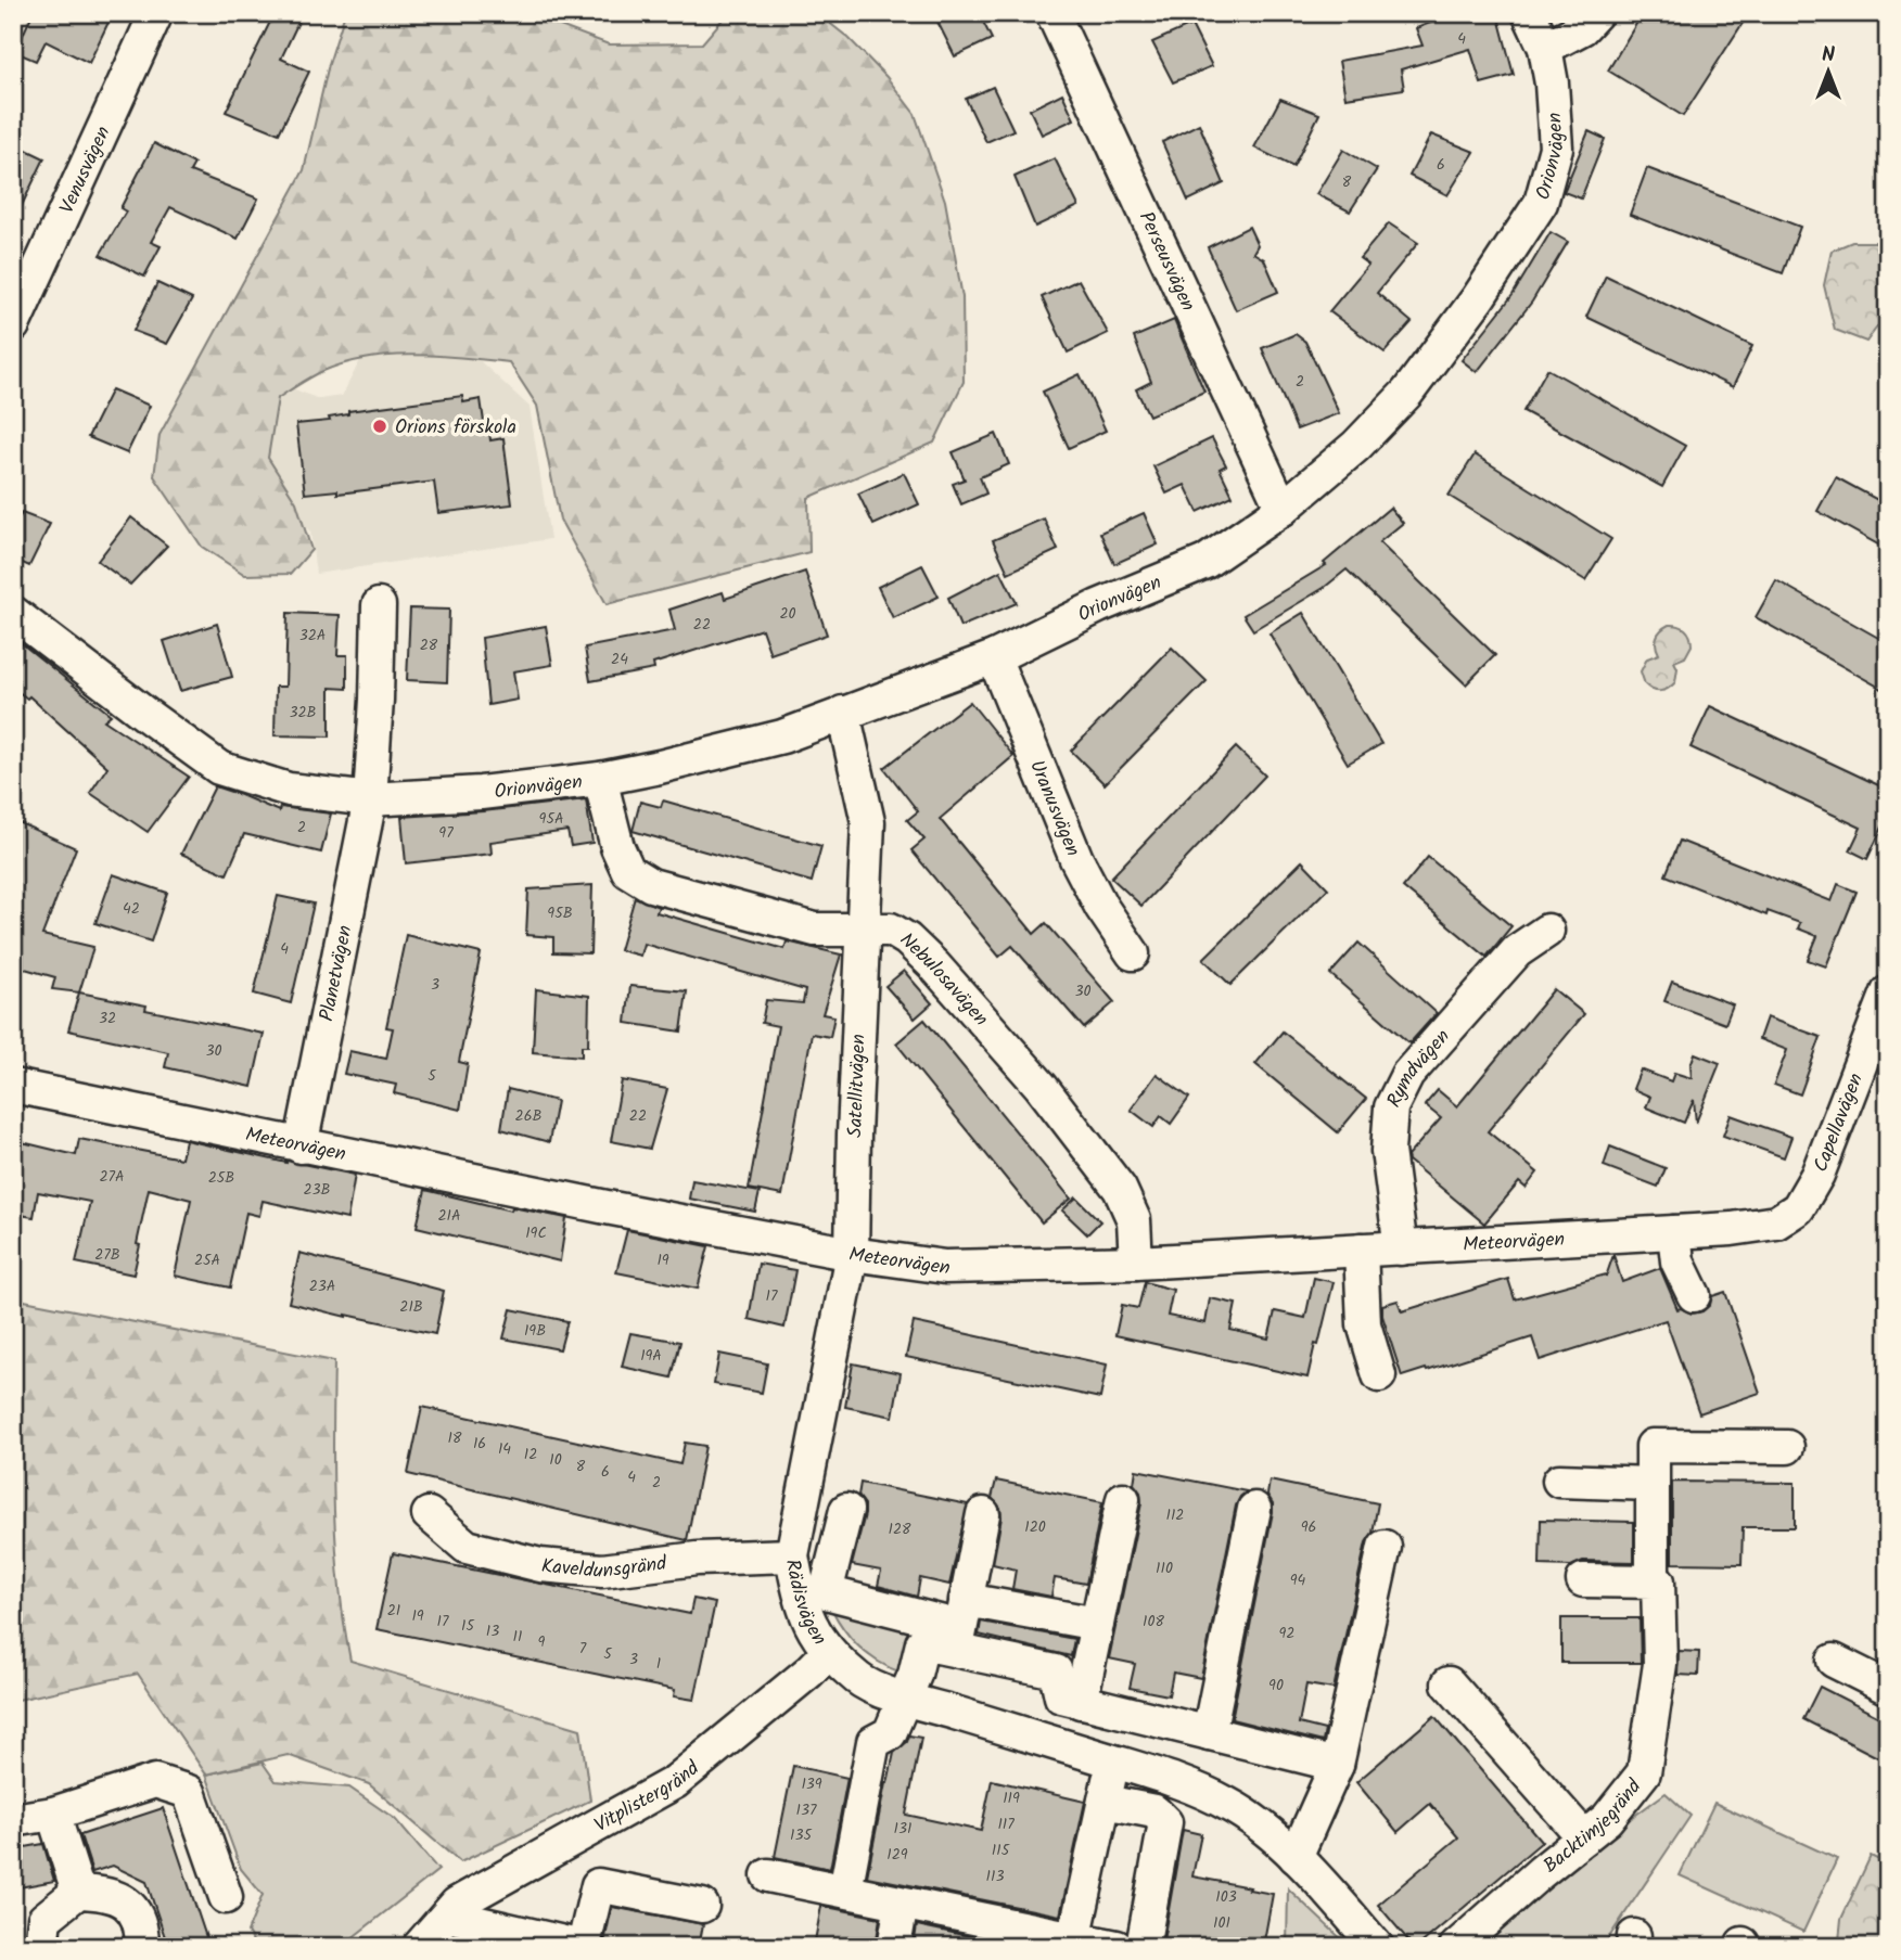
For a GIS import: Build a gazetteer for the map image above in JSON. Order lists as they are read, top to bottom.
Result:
{
  "streets": {
    "street": [
      "Orionvägen",
      "Venusvägen",
      "Perseusvägen",
      "Uranusvägen",
      "Planetvägen",
      "Nebulosavägen",
      "Rymdvägen",
      "Satellitvägen",
      "Capellavägen",
      "Meteorvägen",
      "Kaveldunsgränd",
      "Rädisvägen",
      "Vitplistergränd",
      "Backtimjegränd"
    ]
  },
  "crossings": [
    ["Orionvägen", "Perseusvägen"],
    ["Orionvägen", "Uranusvägen"],
    ["Orionvägen", "Planetvägen"],
    ["Orionvägen", "Nebulosavägen"],
    ["Orionvägen", "Satellitvägen"],
    ["Planetvägen", "Meteorvägen"],
    ["Nebulosavägen", "Satellitvägen"],
    ["Nebulosavägen", "Meteorvägen"],
    ["Rymdvägen", "Meteorvägen"],
    ["Satellitvägen", "Meteorvägen"],
    ["Satellitvägen", "Rädisvägen"],
    ["Capellavägen", "Meteorvägen"],
    ["Kaveldunsgränd", "Rädisvägen"],
    ["Rädisvägen", "Vitplistergränd"]
  ],
  "places": ["Orions förskola"],
  "house_numbers": [
    "4",
    "6",
    "8",
    "2",
    "20",
    "22",
    "32A",
    "28",
    "24",
    "32B",
    "95A",
    "2",
    "97",
    "42",
    "95B",
    "4",
    "3",
    "30",
    "32",
    "30",
    "5",
    "26B",
    "22",
    "27A",
    "25B",
    "23B",
    "21A",
    "19C",
    "27B",
    "25A",
    "19",
    "23A",
    "17",
    "21B",
    "19B",
    "19A",
    "18",
    "16",
    "14",
    "12",
    "10",
    "8",
    "6",
    "4",
    "2",
    "112",
    "120",
    "96",
    "128",
    "110",
    "94",
    "21",
    "19",
    "17",
    "108",
    "15",
    "13",
    "92",
    "11",
    "9",
    "7",
    "5",
    "3",
    "1",
    "90",
    "139",
    "119",
    "137",
    "117",
    "131",
    "135",
    "115",
    "129",
    "113",
    "103",
    "101"
  ],
  "north": "top"
}
